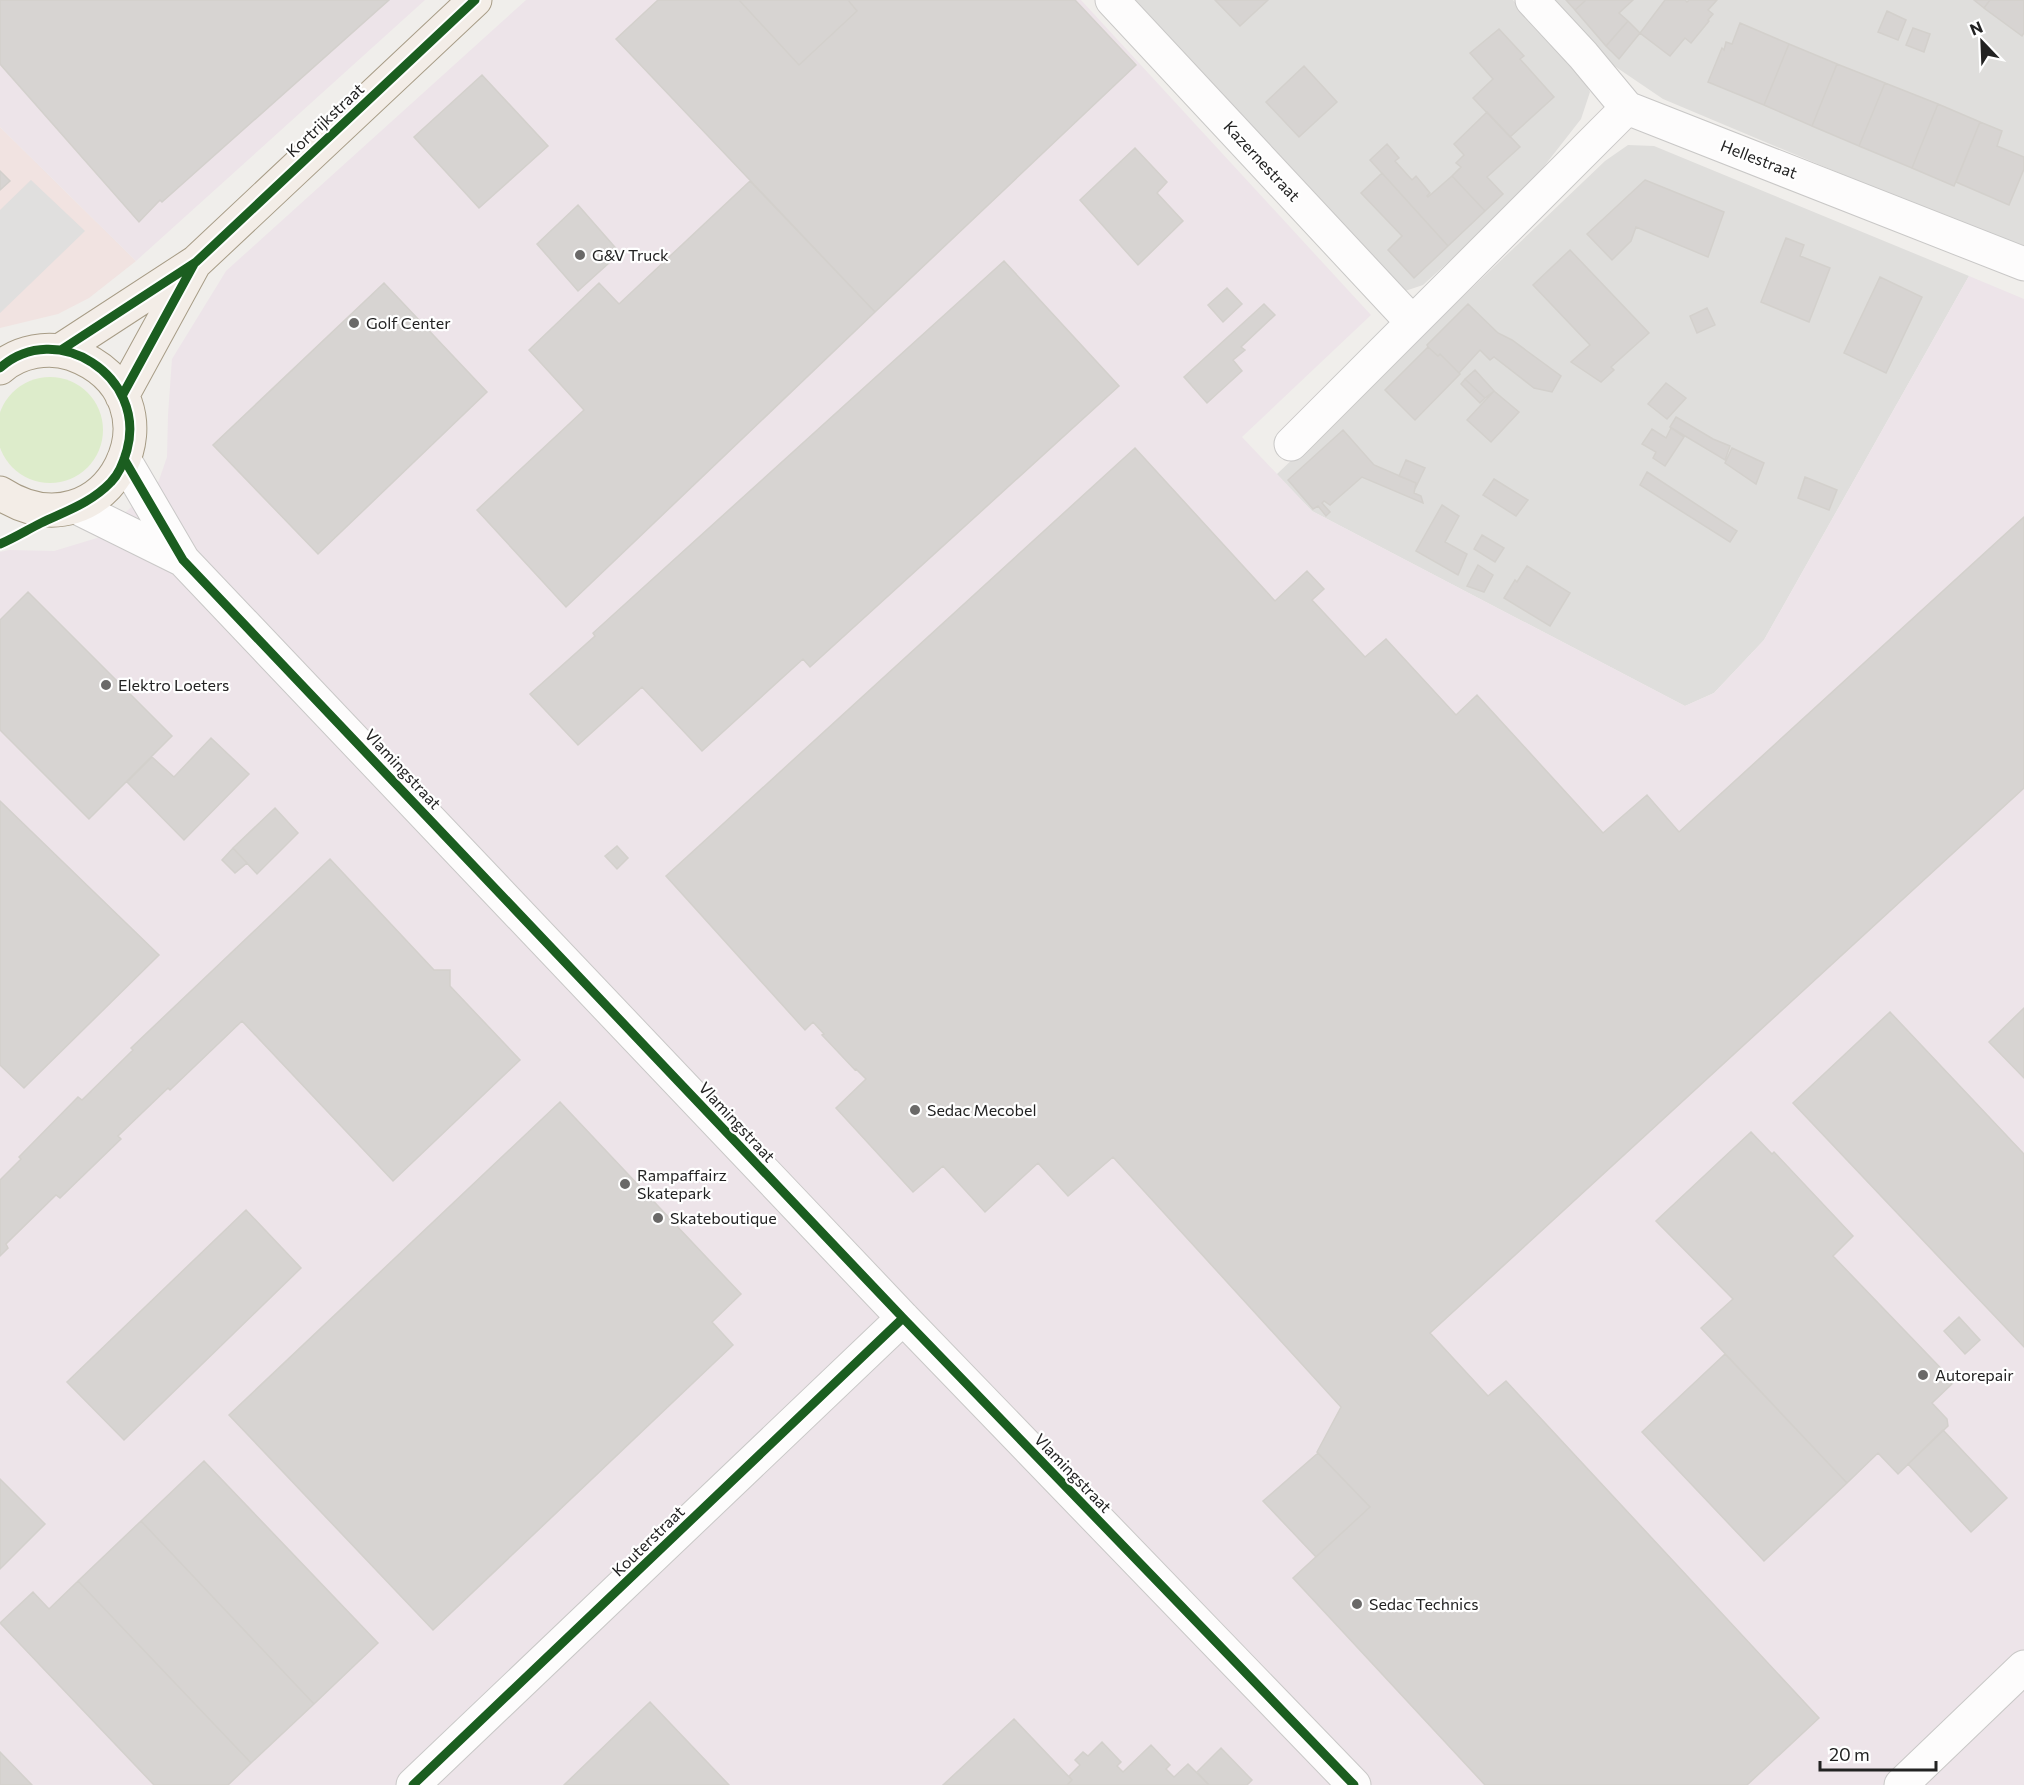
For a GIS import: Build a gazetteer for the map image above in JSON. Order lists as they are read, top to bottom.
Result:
{
  "streets": {
    "main road": ["Kortrijkstraat"],
    "street": [
      "Hellestraat",
      "Kazernestraat",
      "Vlamingstraat",
      "Kouterstraat"
    ]
  },
  "crossings": [
    ["Vlamingstraat", "Kouterstraat"]
  ],
  "places": [
    "G&V Truck",
    "Golf Center",
    "Elektro Loeters",
    "Sedac Mecobel",
    "Rampaffairz Skatepark",
    "Skateboutique",
    "Autorepair",
    "Sedac Technics"
  ],
  "scale_bar": "20 m",
  "north": "top left"
}
